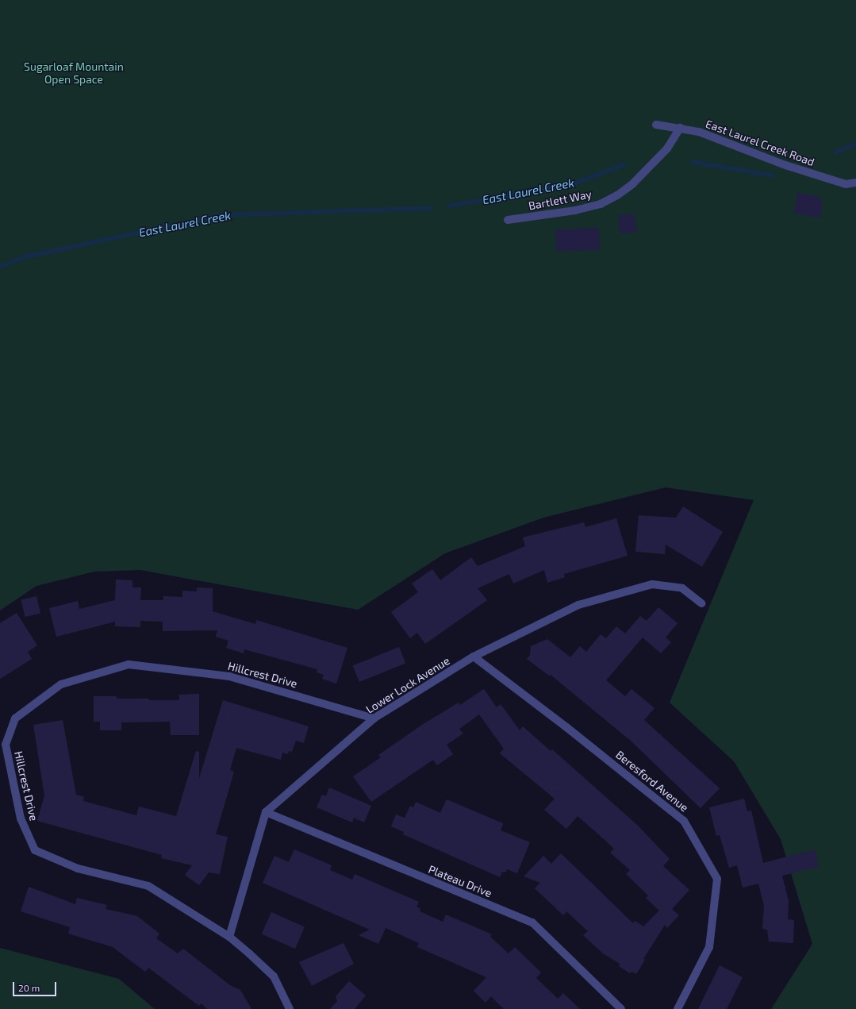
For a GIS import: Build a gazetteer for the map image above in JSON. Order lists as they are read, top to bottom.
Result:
{
  "streets": {
    "street": [
      "East Laurel Creek Road",
      "Bartlett Way",
      "Hillcrest Drive",
      "Lower Lock Avenue",
      "Beresford Avenue",
      "Plateau Drive"
    ]
  },
  "crossings": [
    ["East Laurel Creek Road", "Bartlett Way"],
    ["Hillcrest Drive", "Lower Lock Avenue"],
    ["Lower Lock Avenue", "Beresford Avenue"],
    ["Lower Lock Avenue", "Plateau Drive"]
  ],
  "water": ["East Laurel Creek"],
  "parks": ["Sugarloaf Mountain Open Space"],
  "scale_bar": "20 m"
}
